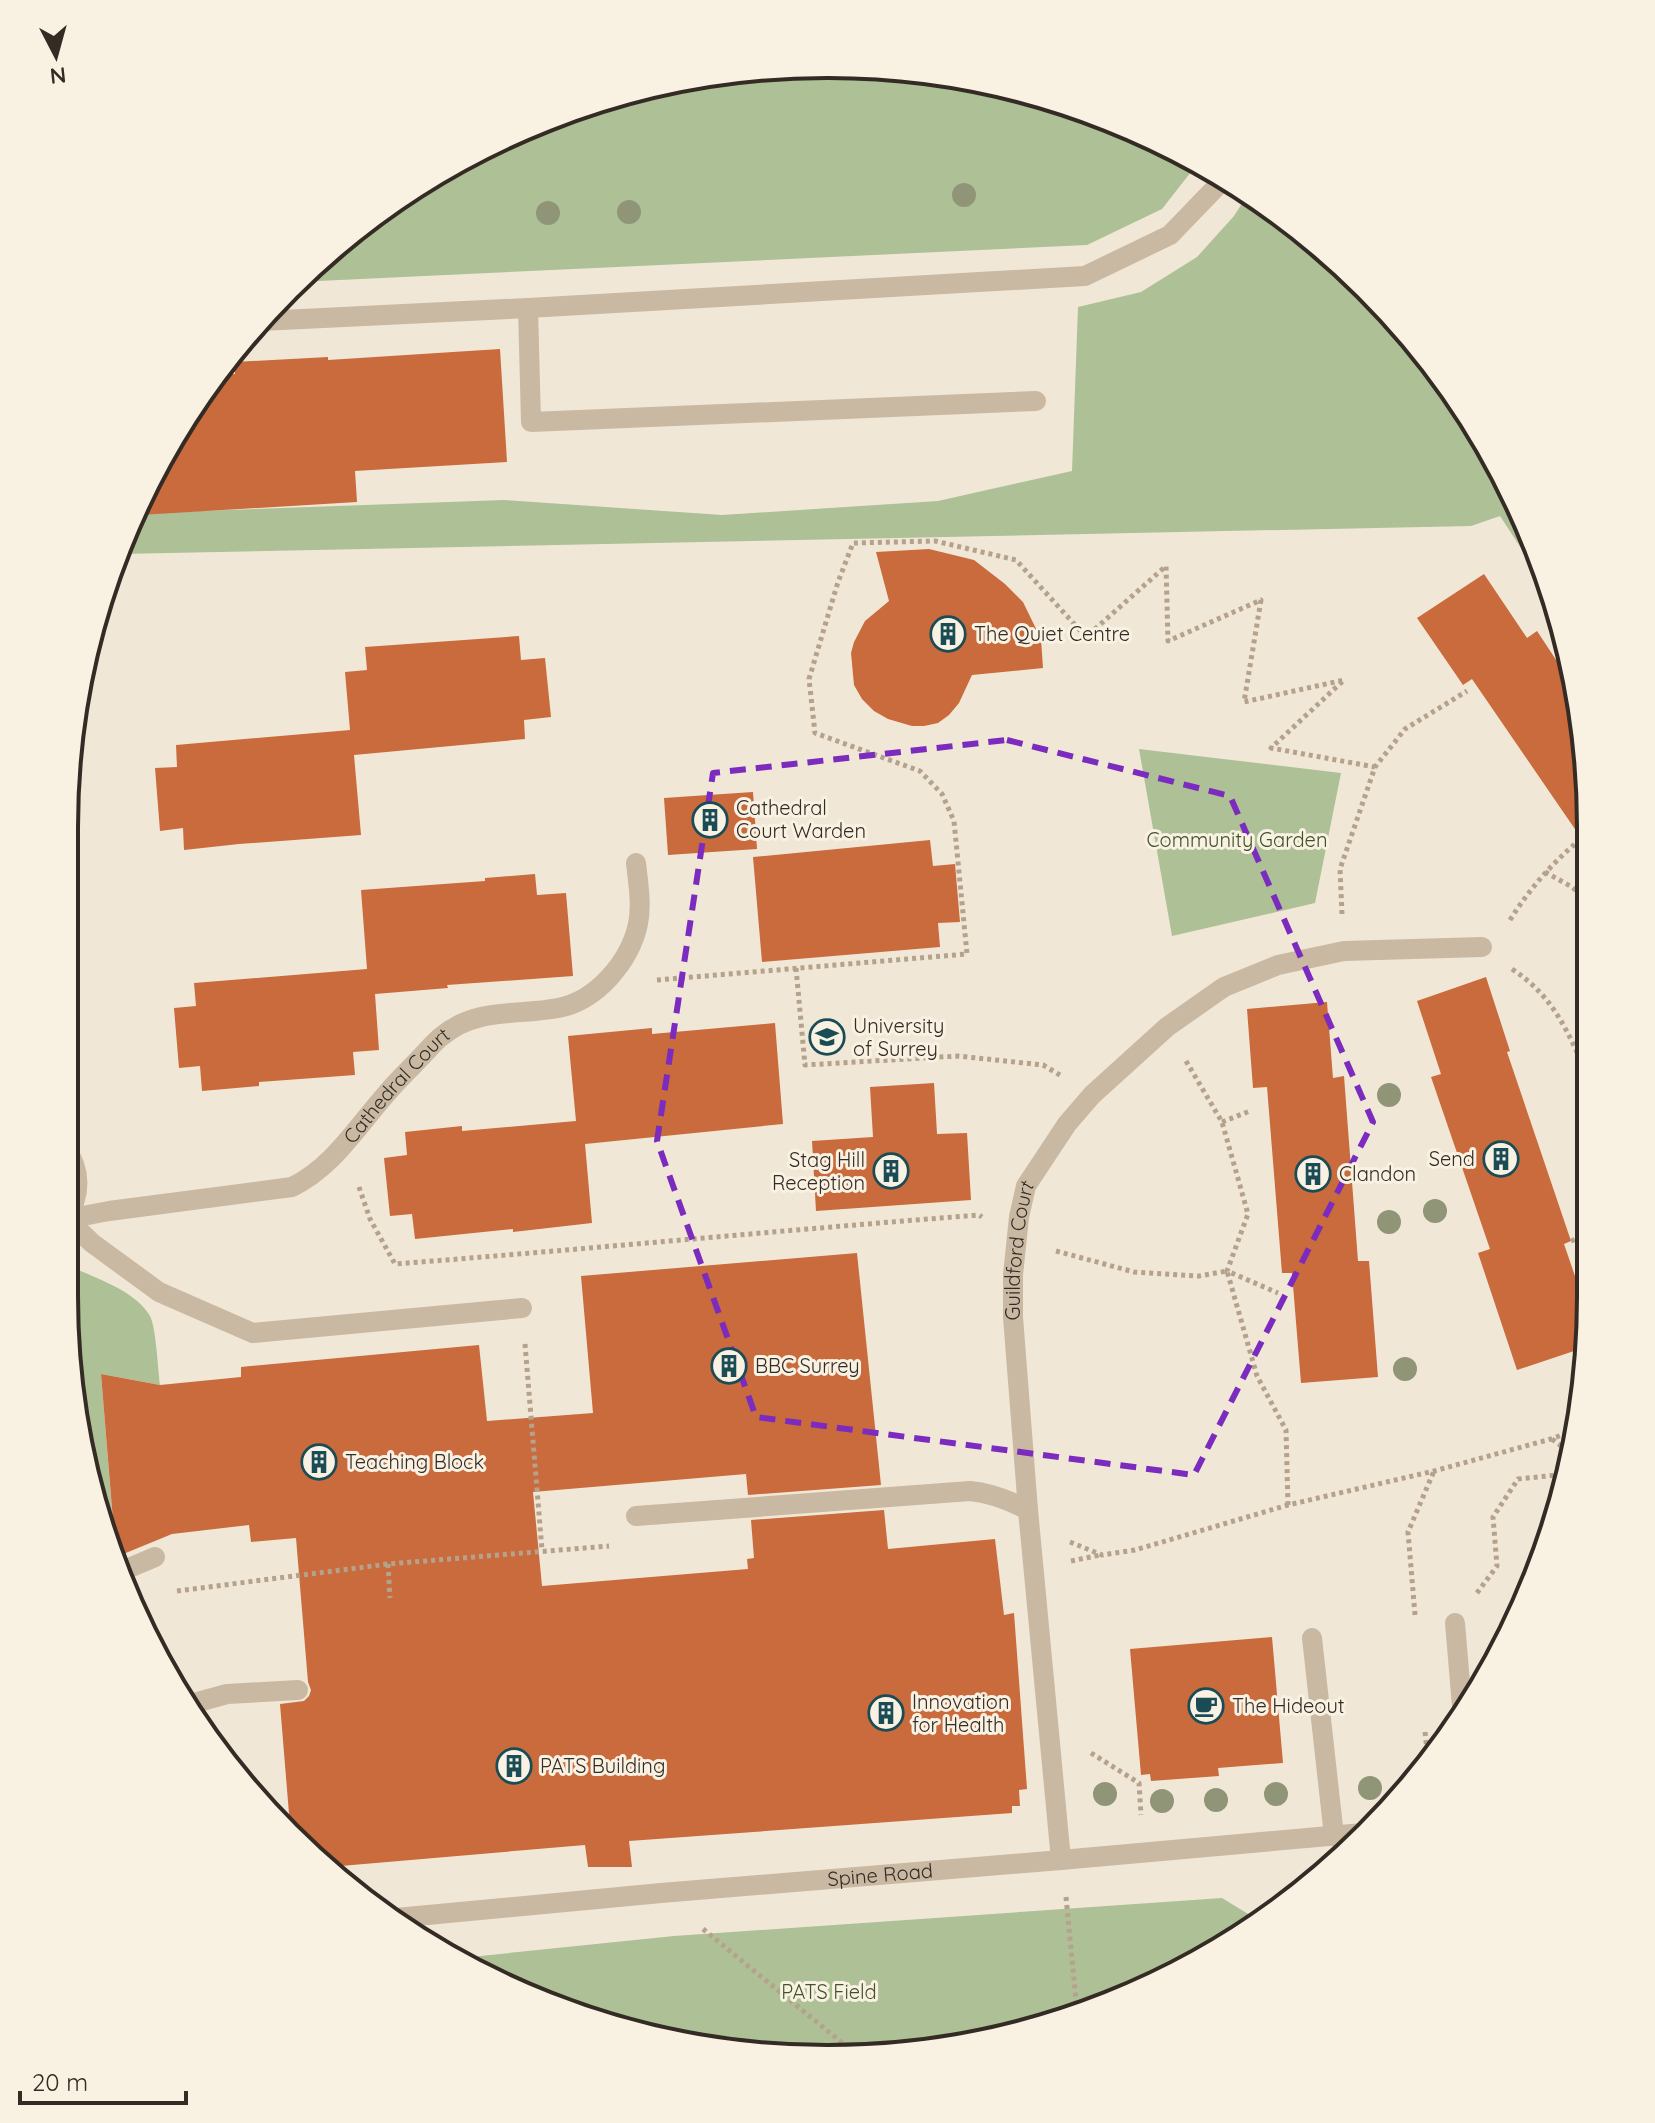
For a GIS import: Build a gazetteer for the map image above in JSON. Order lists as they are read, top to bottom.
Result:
{
  "streets": {
    "lane": ["Cathedral Court", "Guildford Court", "Spine Road"]
  },
  "crossings": [
    ["Guildford Court", "Spine Road"]
  ],
  "parks": ["Community Garden", "PATS Field"],
  "places": {
    "building": [
      "The Quiet Centre",
      "Cathedral Court Warden",
      "Send",
      "Stag Hill Reception",
      "Clandon",
      "BBC Surrey",
      "Teaching Block",
      "Innovation for Health",
      "PATS Building"
    ],
    "school or university": ["University of Surrey"],
    "cafe": ["The Hideout"]
  },
  "scale_bar": "20 m",
  "north": "bottom"
}
